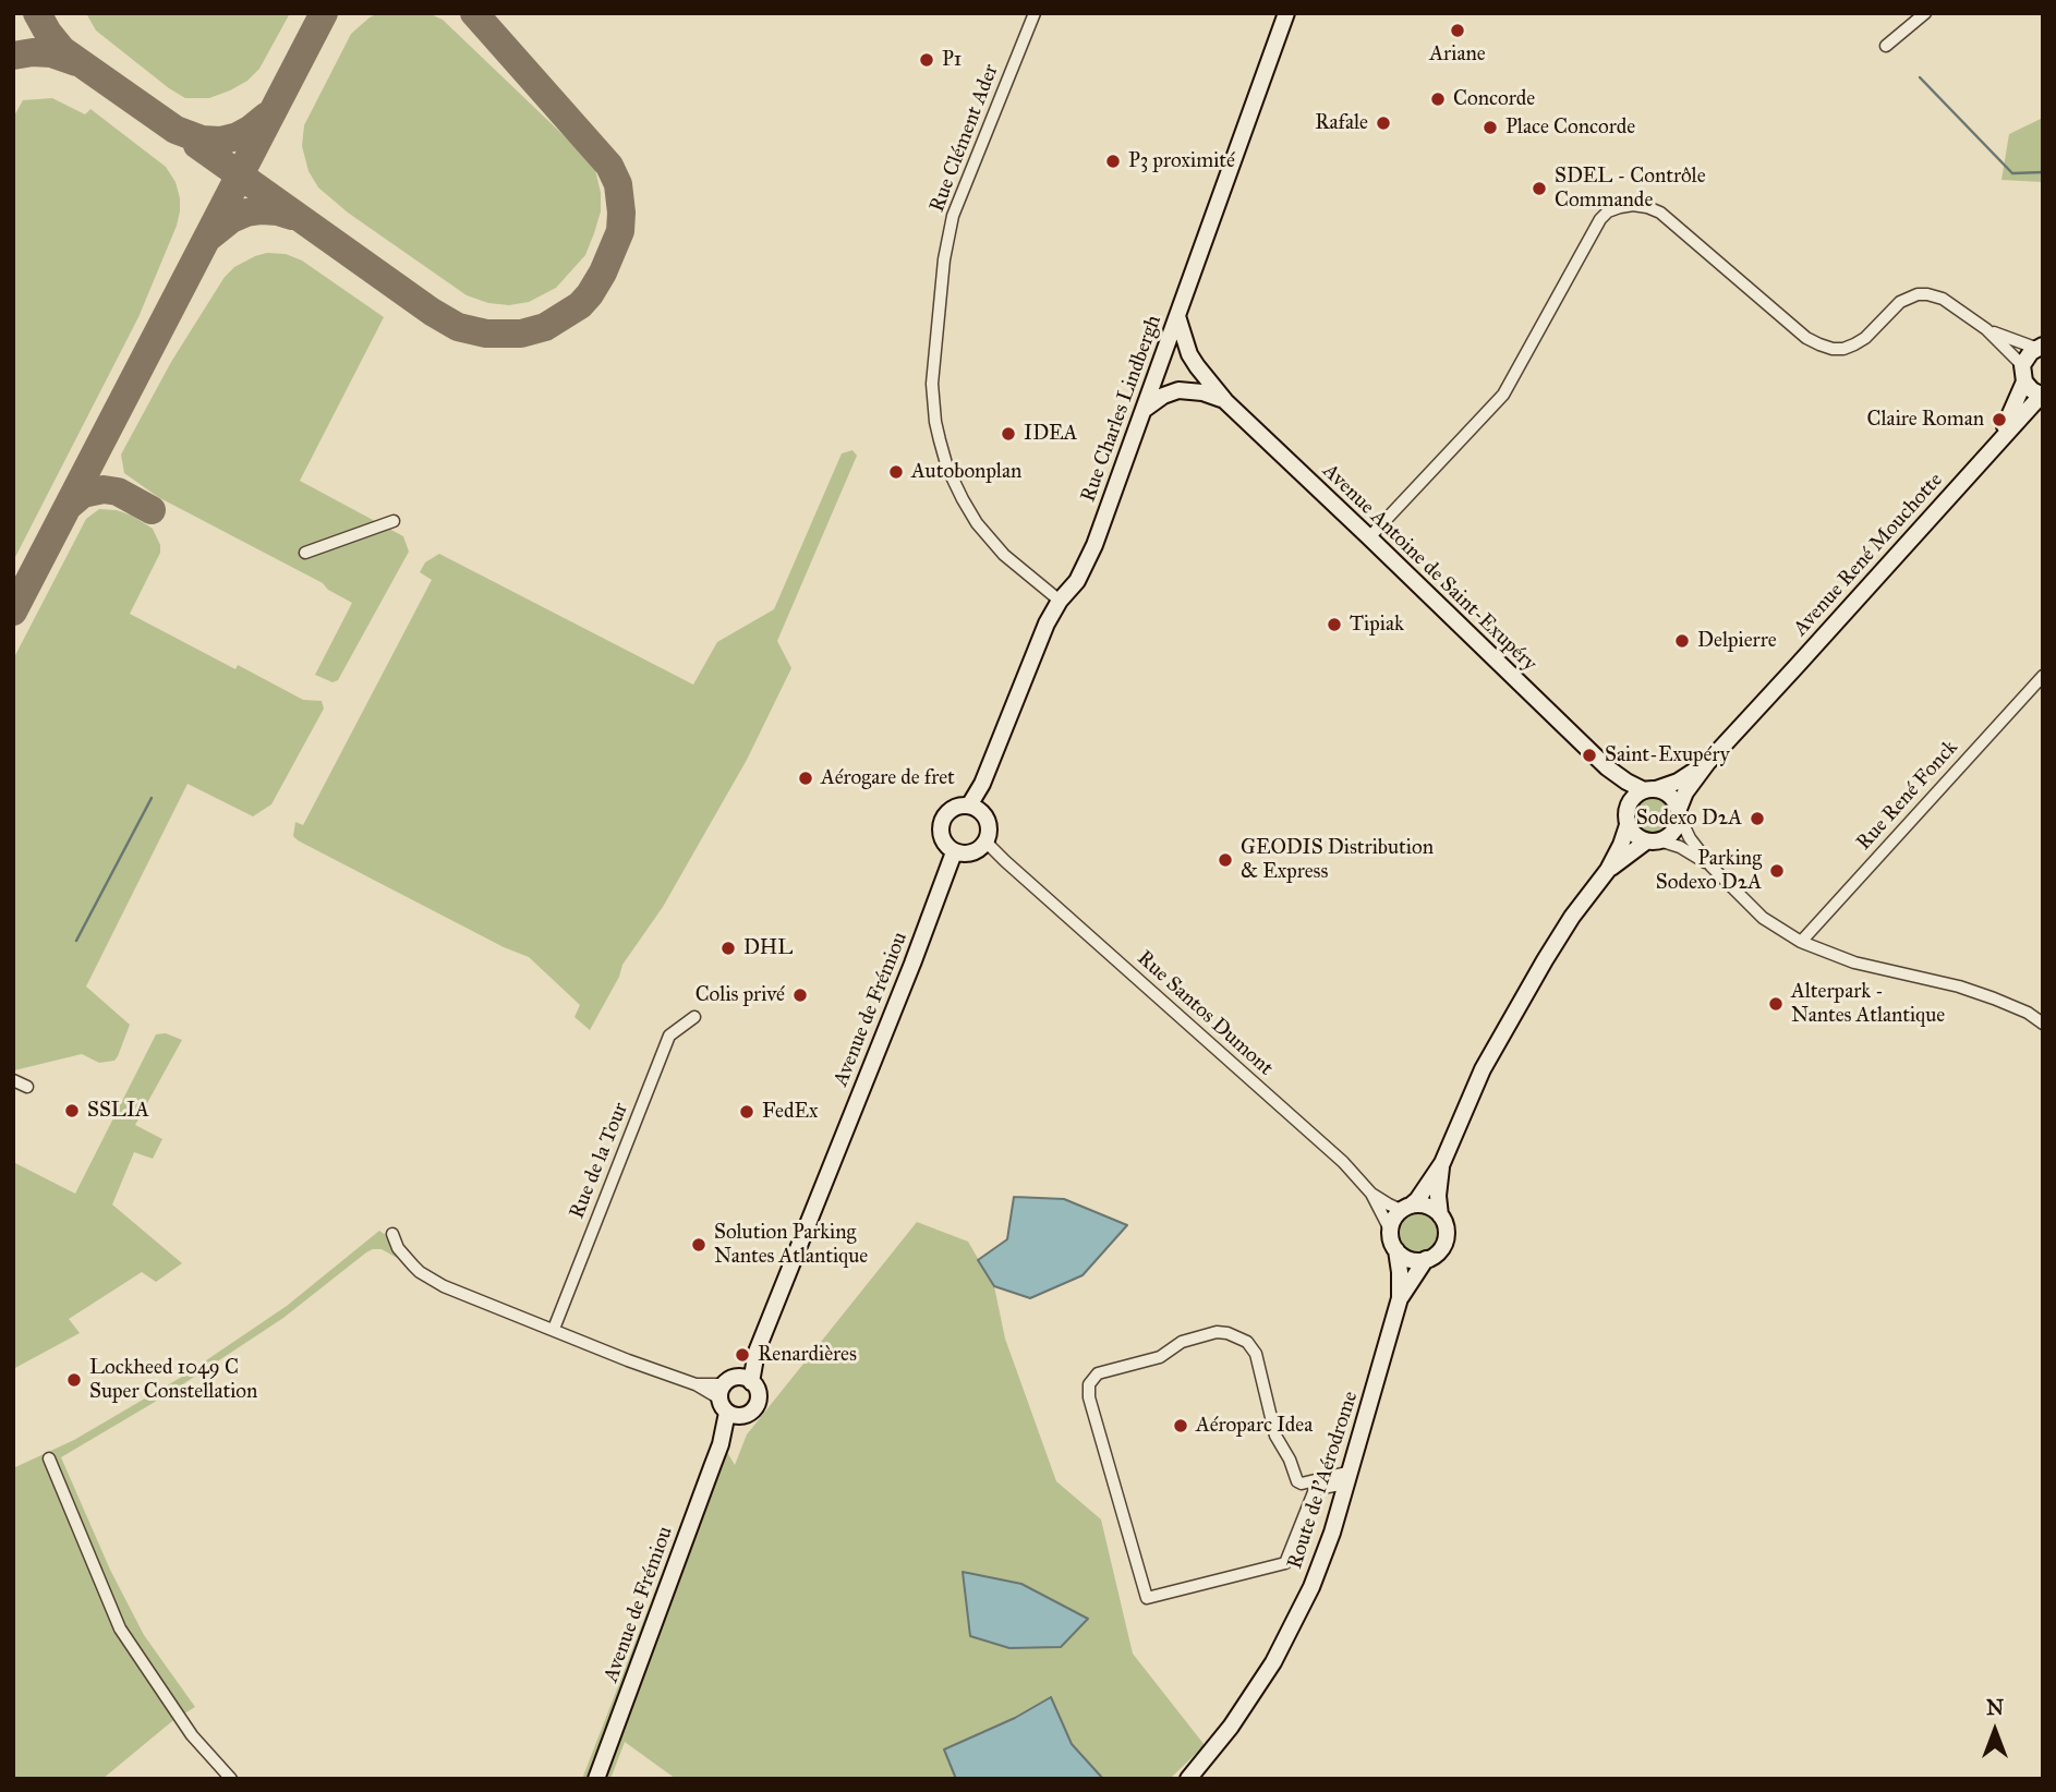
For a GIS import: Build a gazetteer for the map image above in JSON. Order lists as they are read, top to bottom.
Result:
{
  "streets": {
    "street": [
      "Rue Clément Ader",
      "Rue Charles Lindbergh",
      "Avenue René Mouchotte",
      "Avenue Antoine de Saint-Exupéry",
      "Rue René Fonck",
      "Avenue de Frémiou",
      "Rue Santos Dumont",
      "Rue de la Tour",
      "Route de l'Aérodrome"
    ]
  },
  "crossings": [
    ["Rue Clément Ader", "Rue Charles Lindbergh"],
    ["Rue Charles Lindbergh", "Avenue Antoine de Saint-Exupéry"],
    ["Rue Charles Lindbergh", "Avenue de Frémiou"],
    ["Rue Charles Lindbergh", "Rue Santos Dumont"],
    ["Avenue René Mouchotte", "Avenue Antoine de Saint-Exupéry"],
    ["Avenue de Frémiou", "Rue Santos Dumont"],
    ["Rue Santos Dumont", "Route de l'Aérodrome"]
  ],
  "places": [
    "Ariane",
    "P1",
    "Concorde",
    "Rafale",
    "Place Concorde",
    "P3 proximité",
    "SDEL - Contrôle Commande",
    "Claire Roman",
    "IDEA",
    "Autobonplan",
    "Tipiak",
    "Delpierre",
    "Saint-Exupéry",
    "Aérogare de fret",
    "Sodexo D2A",
    "GEODIS Distribution & Express",
    "Parking Sodexo D2A",
    "DHL",
    "Colis privé",
    "Alterpark - Nantes Atlantique",
    "SSLIA",
    "FedEx",
    "Solution Parking Nantes Atlantique",
    "Renardières",
    "Lockheed 1049 C Super Constellation",
    "Aéroparc Idea"
  ],
  "north": "top"
}
